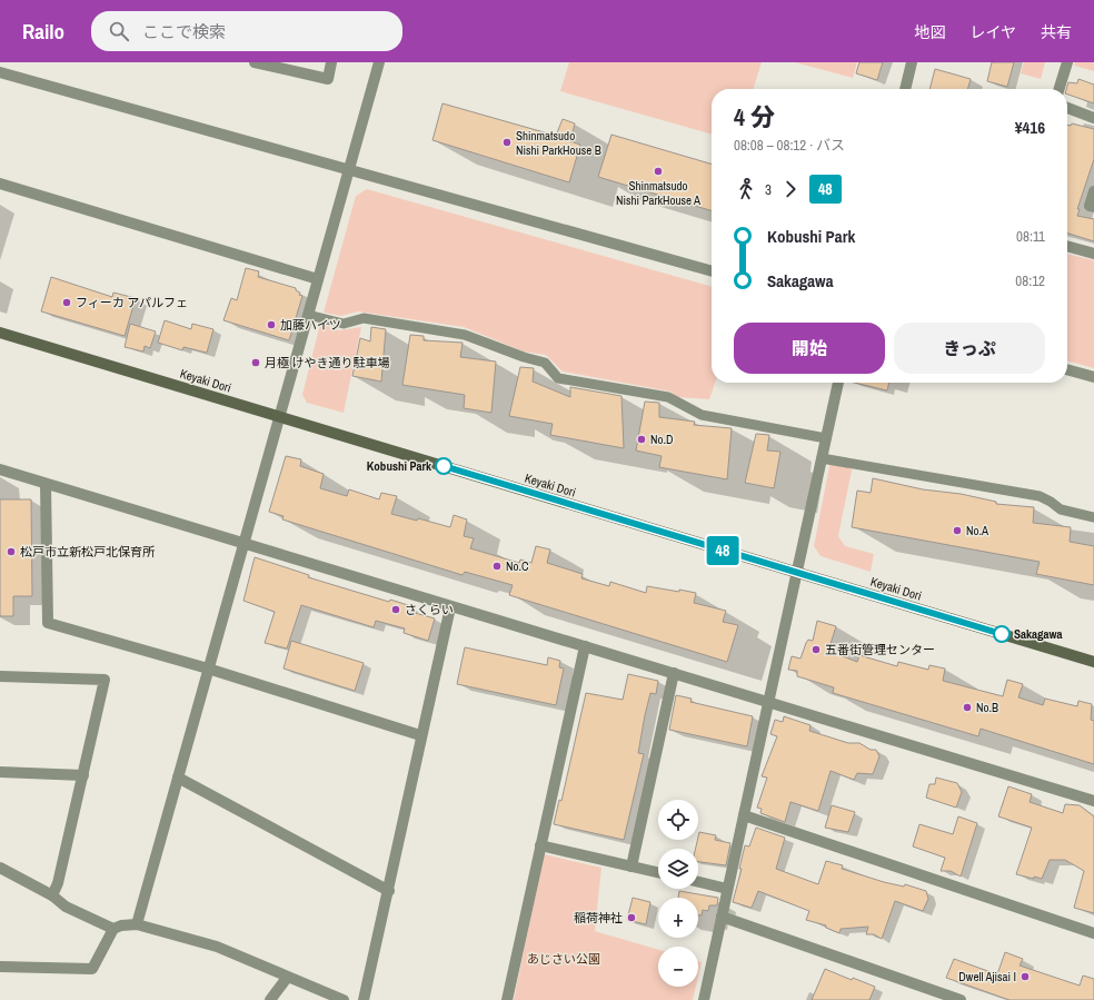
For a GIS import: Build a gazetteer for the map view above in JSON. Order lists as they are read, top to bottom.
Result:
{
  "streets": {
    "street": ["Keyaki Dori"]
  },
  "parks": ["あじさい公園"],
  "places": [
    "Shinmatsudo Nishi ParkHouse B",
    "Shinmatsudo Nishi ParkHouse A",
    "フィーカ アパルフェ",
    "加藤ハイツ",
    "月極 けやき通り駐車場",
    "No.D",
    "Kobushi Park",
    "No.A",
    "松戸市立新松戸北保育所",
    "No.C",
    "さくらい",
    "Sakagawa",
    "五番街管理センター",
    "No.B",
    "稲荷神社",
    "Dwell Ajisai I"
  ],
  "lines": ["bus line 48"],
  "page": {
    "header": "Railo",
    "search": "ここで検索",
    "nav": ["地図", "レイヤ", "共有"],
    "on_map": "48",
    "heading": ["4 分", "08:08 – 08:12 · バス", "¥416"],
    "legs": ["3", "48"],
    "list": [
      {
        "name": "Kobushi Park",
        "value": "08:11"
      },
      {
        "name": "Sakagawa",
        "value": "08:12"
      }
    ],
    "buttons": ["開始", "きっぷ"],
    "map_buttons": ["+", "−"]
  }
}
